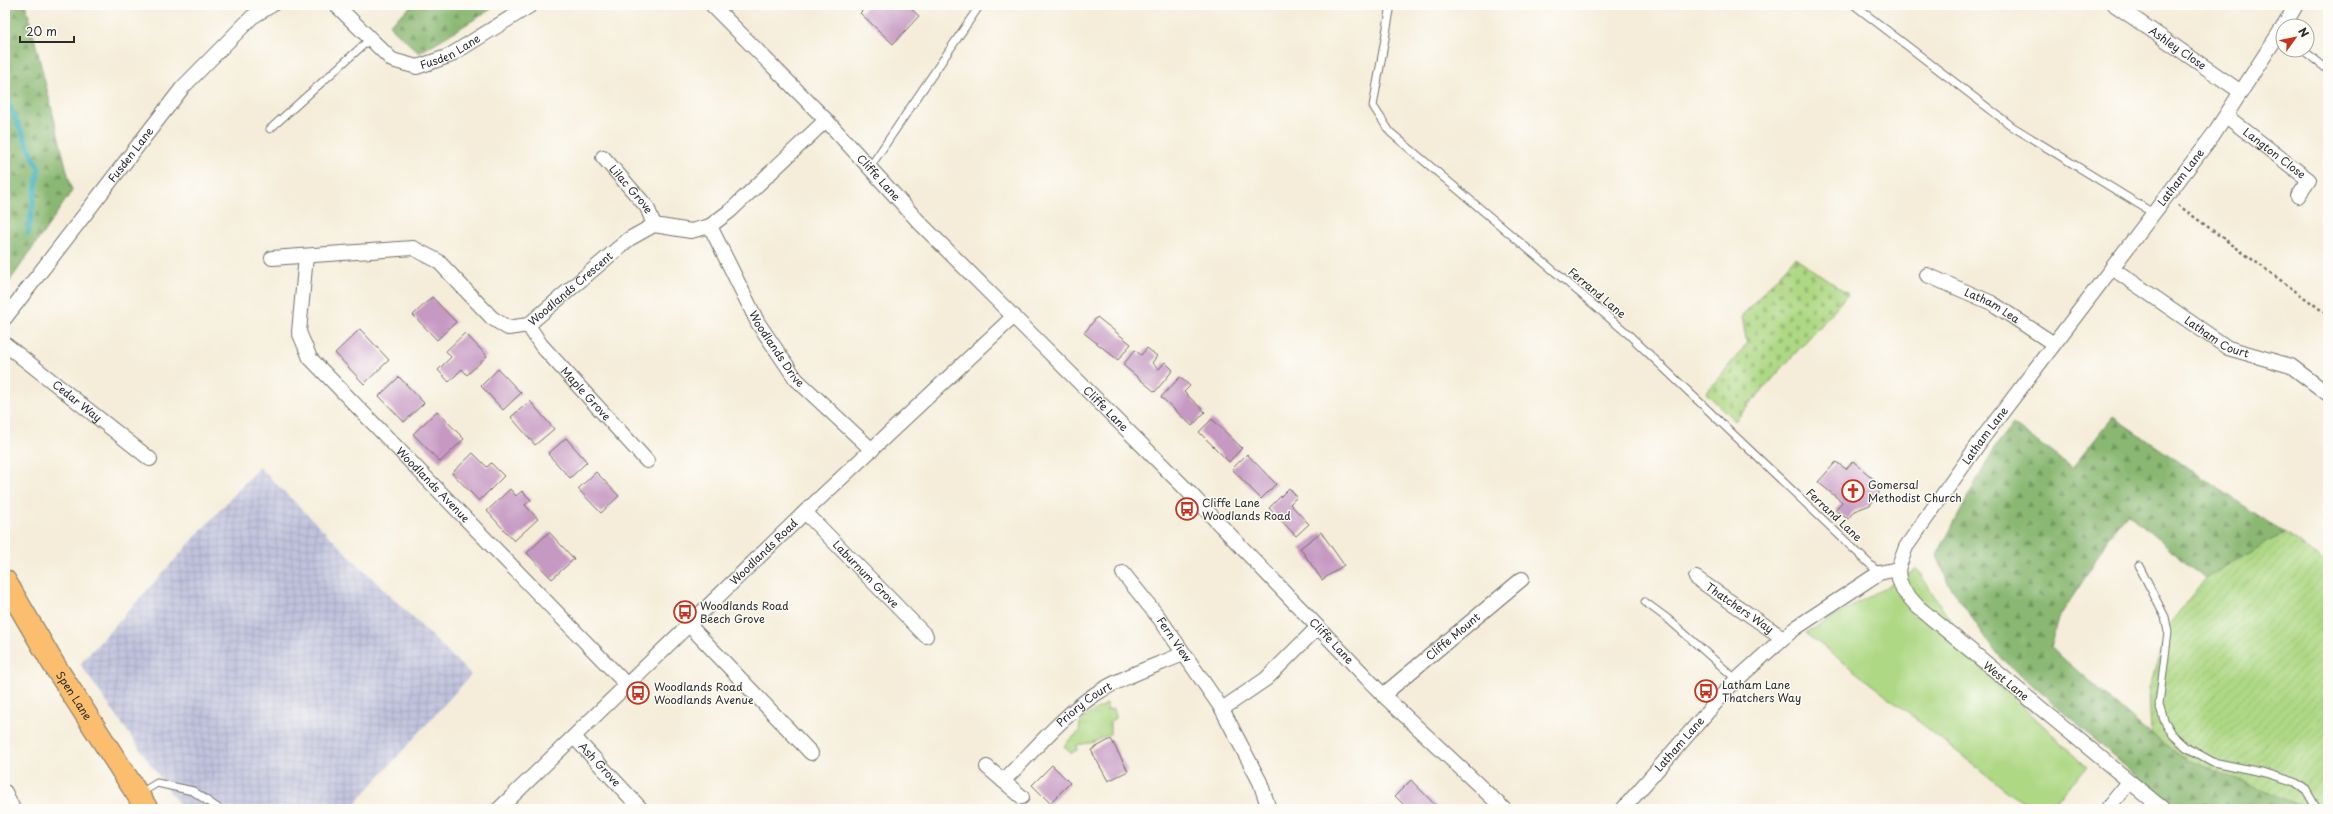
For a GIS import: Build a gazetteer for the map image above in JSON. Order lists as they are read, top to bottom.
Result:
{
  "streets": {
    "main road": ["Spen Lane"],
    "street": [
      "Ashley Close",
      "Fusden Lane",
      "Langton Close",
      "Cliffe Lane",
      "Latham Lane",
      "Lilac Grove",
      "Woodlands Crescent",
      "Latham Lea",
      "Latham Court",
      "Woodlands Drive",
      "Maple Grove",
      "Cedar Way",
      "Woodlands Avenue",
      "Woodlands Road",
      "Laburnum Grove",
      "Thatchers Way",
      "Cliffe Mount",
      "Fern View",
      "West Lane",
      "Priory Court",
      "Ash Grove"
    ],
    "lane": ["Ferrand Lane"]
  },
  "crossings": [
    ["Ashley Close", "Latham Lane"],
    ["Langton Close", "Latham Lane"],
    ["Cliffe Lane", "Woodlands Road"],
    ["Cliffe Lane", "Cliffe Mount"],
    ["Latham Lane", "Ferrand Lane"],
    ["Latham Lane", "Latham Lea"],
    ["Latham Lane", "Latham Court"],
    ["Latham Lane", "Thatchers Way"],
    ["Latham Lane", "West Lane"],
    ["Lilac Grove", "Woodlands Crescent"],
    ["Woodlands Crescent", "Maple Grove"],
    ["Woodlands Crescent", "Woodlands Avenue"],
    ["Woodlands Drive", "Woodlands Road"],
    ["Woodlands Avenue", "Woodlands Road"],
    ["Woodlands Road", "Laburnum Grove"],
    ["Woodlands Road", "Ash Grove"],
    ["Fern View", "Priory Court"]
  ],
  "places": {
    "church": ["Gomersal Methodist Church"],
    "bus stop": [
      "Cliffe Lane Woodlands Road",
      "Woodlands Road Beech Grove",
      "Latham Lane Thatchers Way",
      "Woodlands Road Woodlands Avenue"
    ]
  },
  "scale_bar": "20 m",
  "north": "top right"
}
